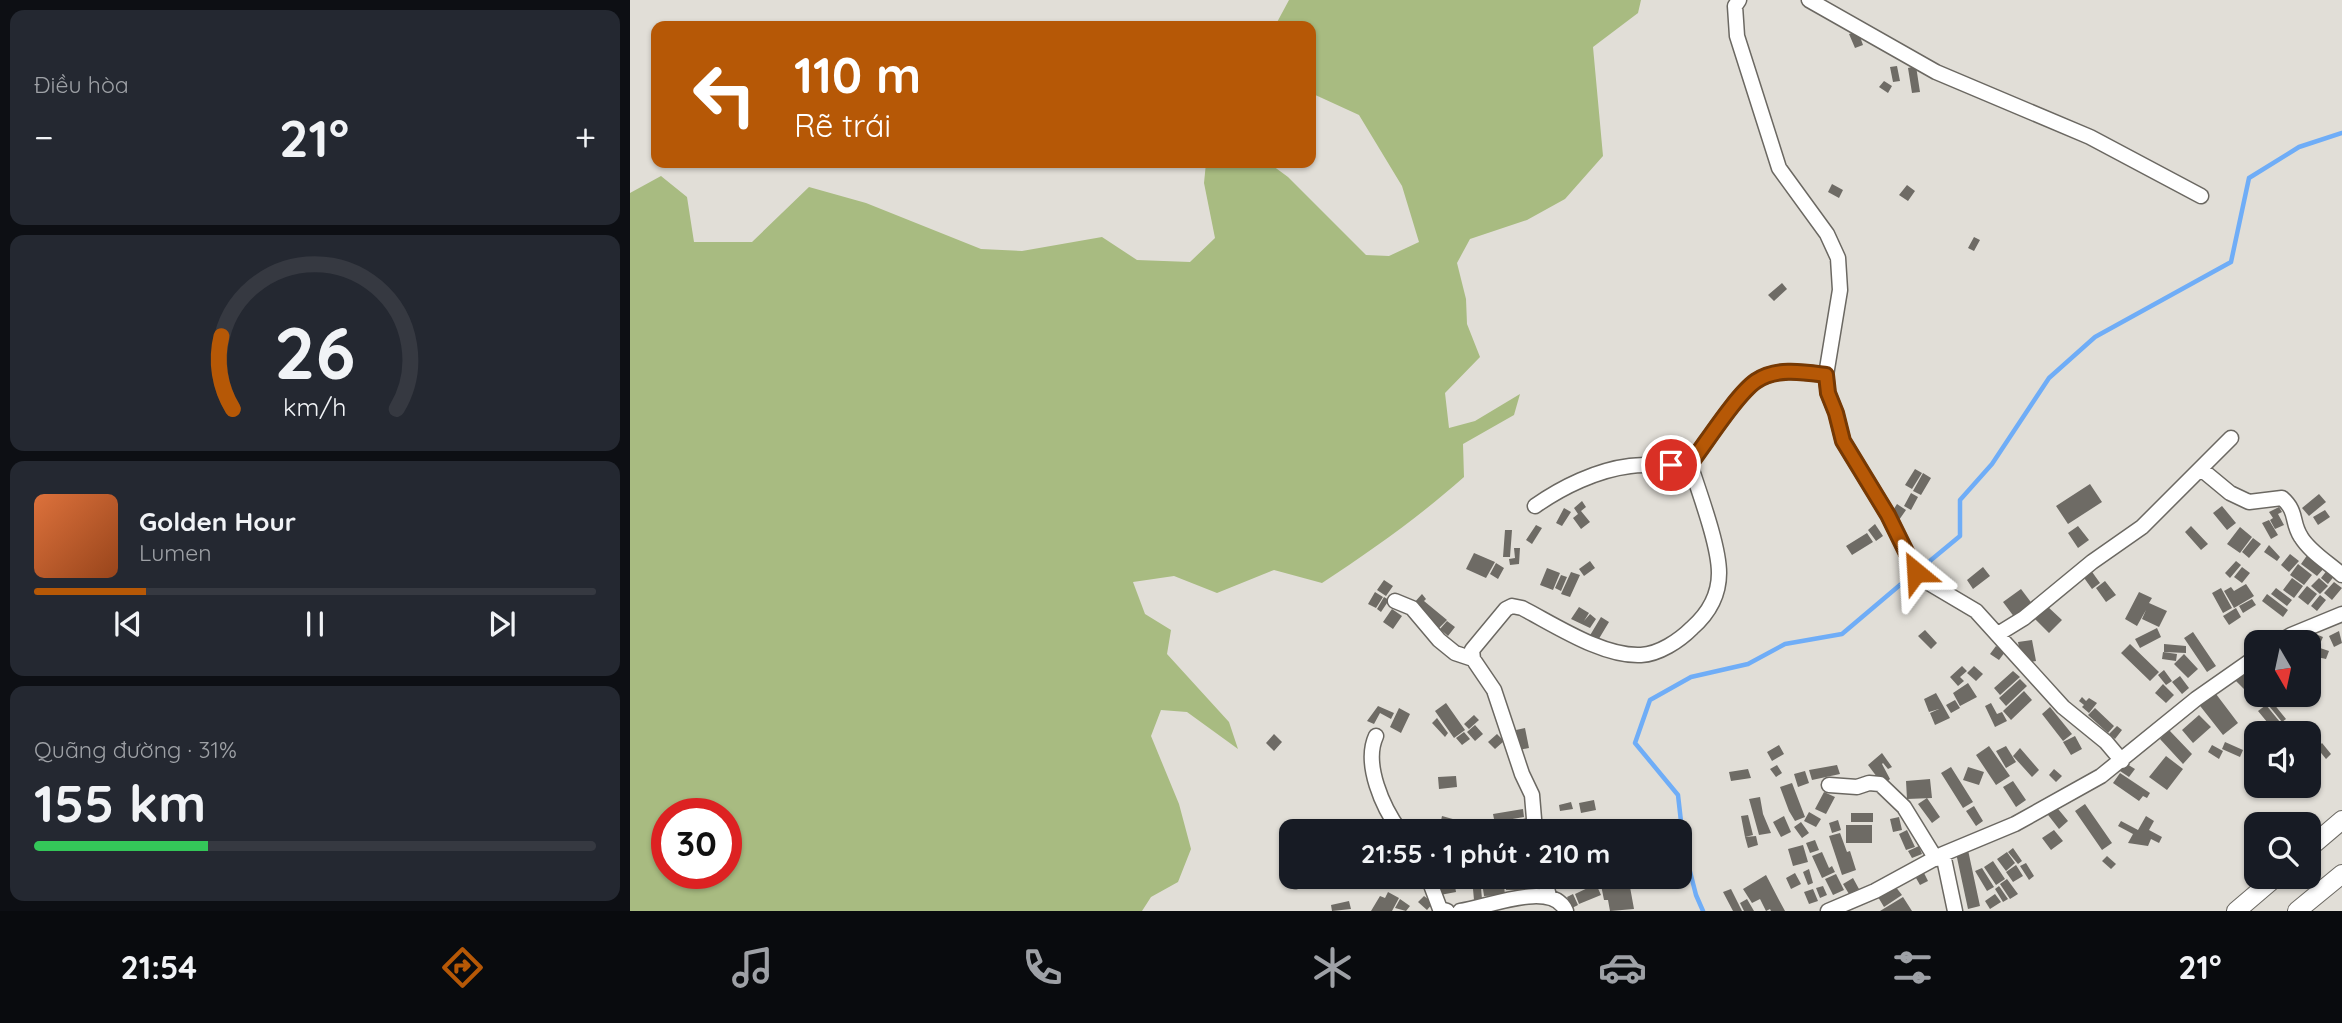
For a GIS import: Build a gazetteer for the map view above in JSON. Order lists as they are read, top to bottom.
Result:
{
  "north": "bottom",
  "page": {
    "tile": [
      "Điều hòa",
      ["Quãng đường · 31%", "155 km"]
    ],
    "turn": ["110 m", "Rẽ trái"],
    "heat": ["−", "21°", "+"],
    "song": ["Golden Hour", "Lumen"],
    "limit": "30",
    "trip": "21:55 · 1 phút · 210 m",
    "tabs": ["21:54", "21°"],
    "gauge": ["26", "km/h"]
  }
}
